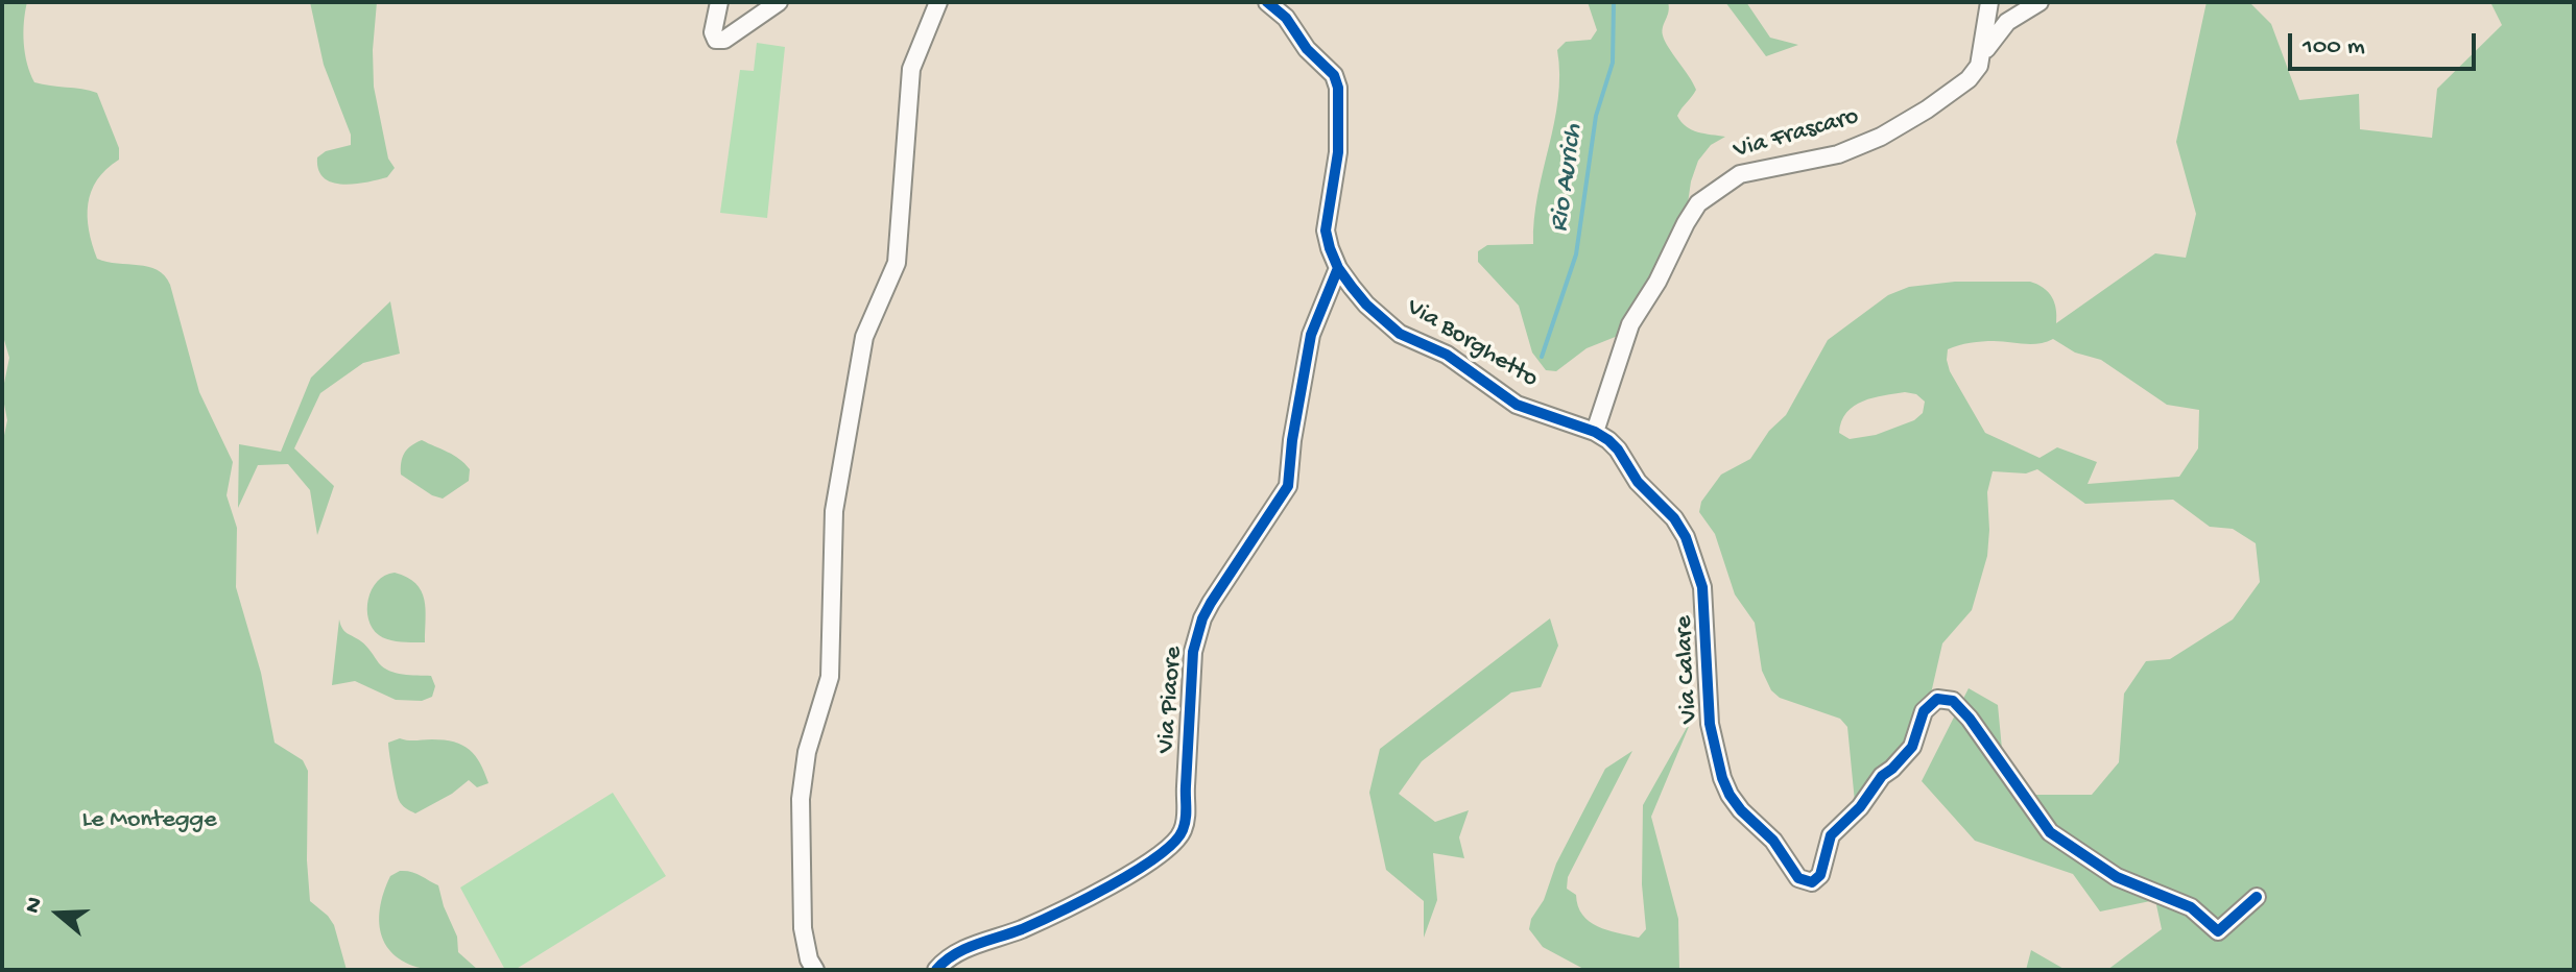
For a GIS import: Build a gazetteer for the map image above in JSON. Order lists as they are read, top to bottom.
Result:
{
  "streets": {
    "street": [
      "Via Frascaro",
      "Via Borghetto",
      "Via Calare",
      "Via Piaore"
    ]
  },
  "crossings": [
    ["Via Frascaro", "Via Borghetto"],
    ["Via Frascaro", "Via Calare"],
    ["Via Borghetto", "Via Calare"],
    ["Via Borghetto", "Via Piaore"]
  ],
  "water": ["Rio Aurich"],
  "parks": ["Le Montegge"],
  "scale_bar": "100 m",
  "north": "left"
}
